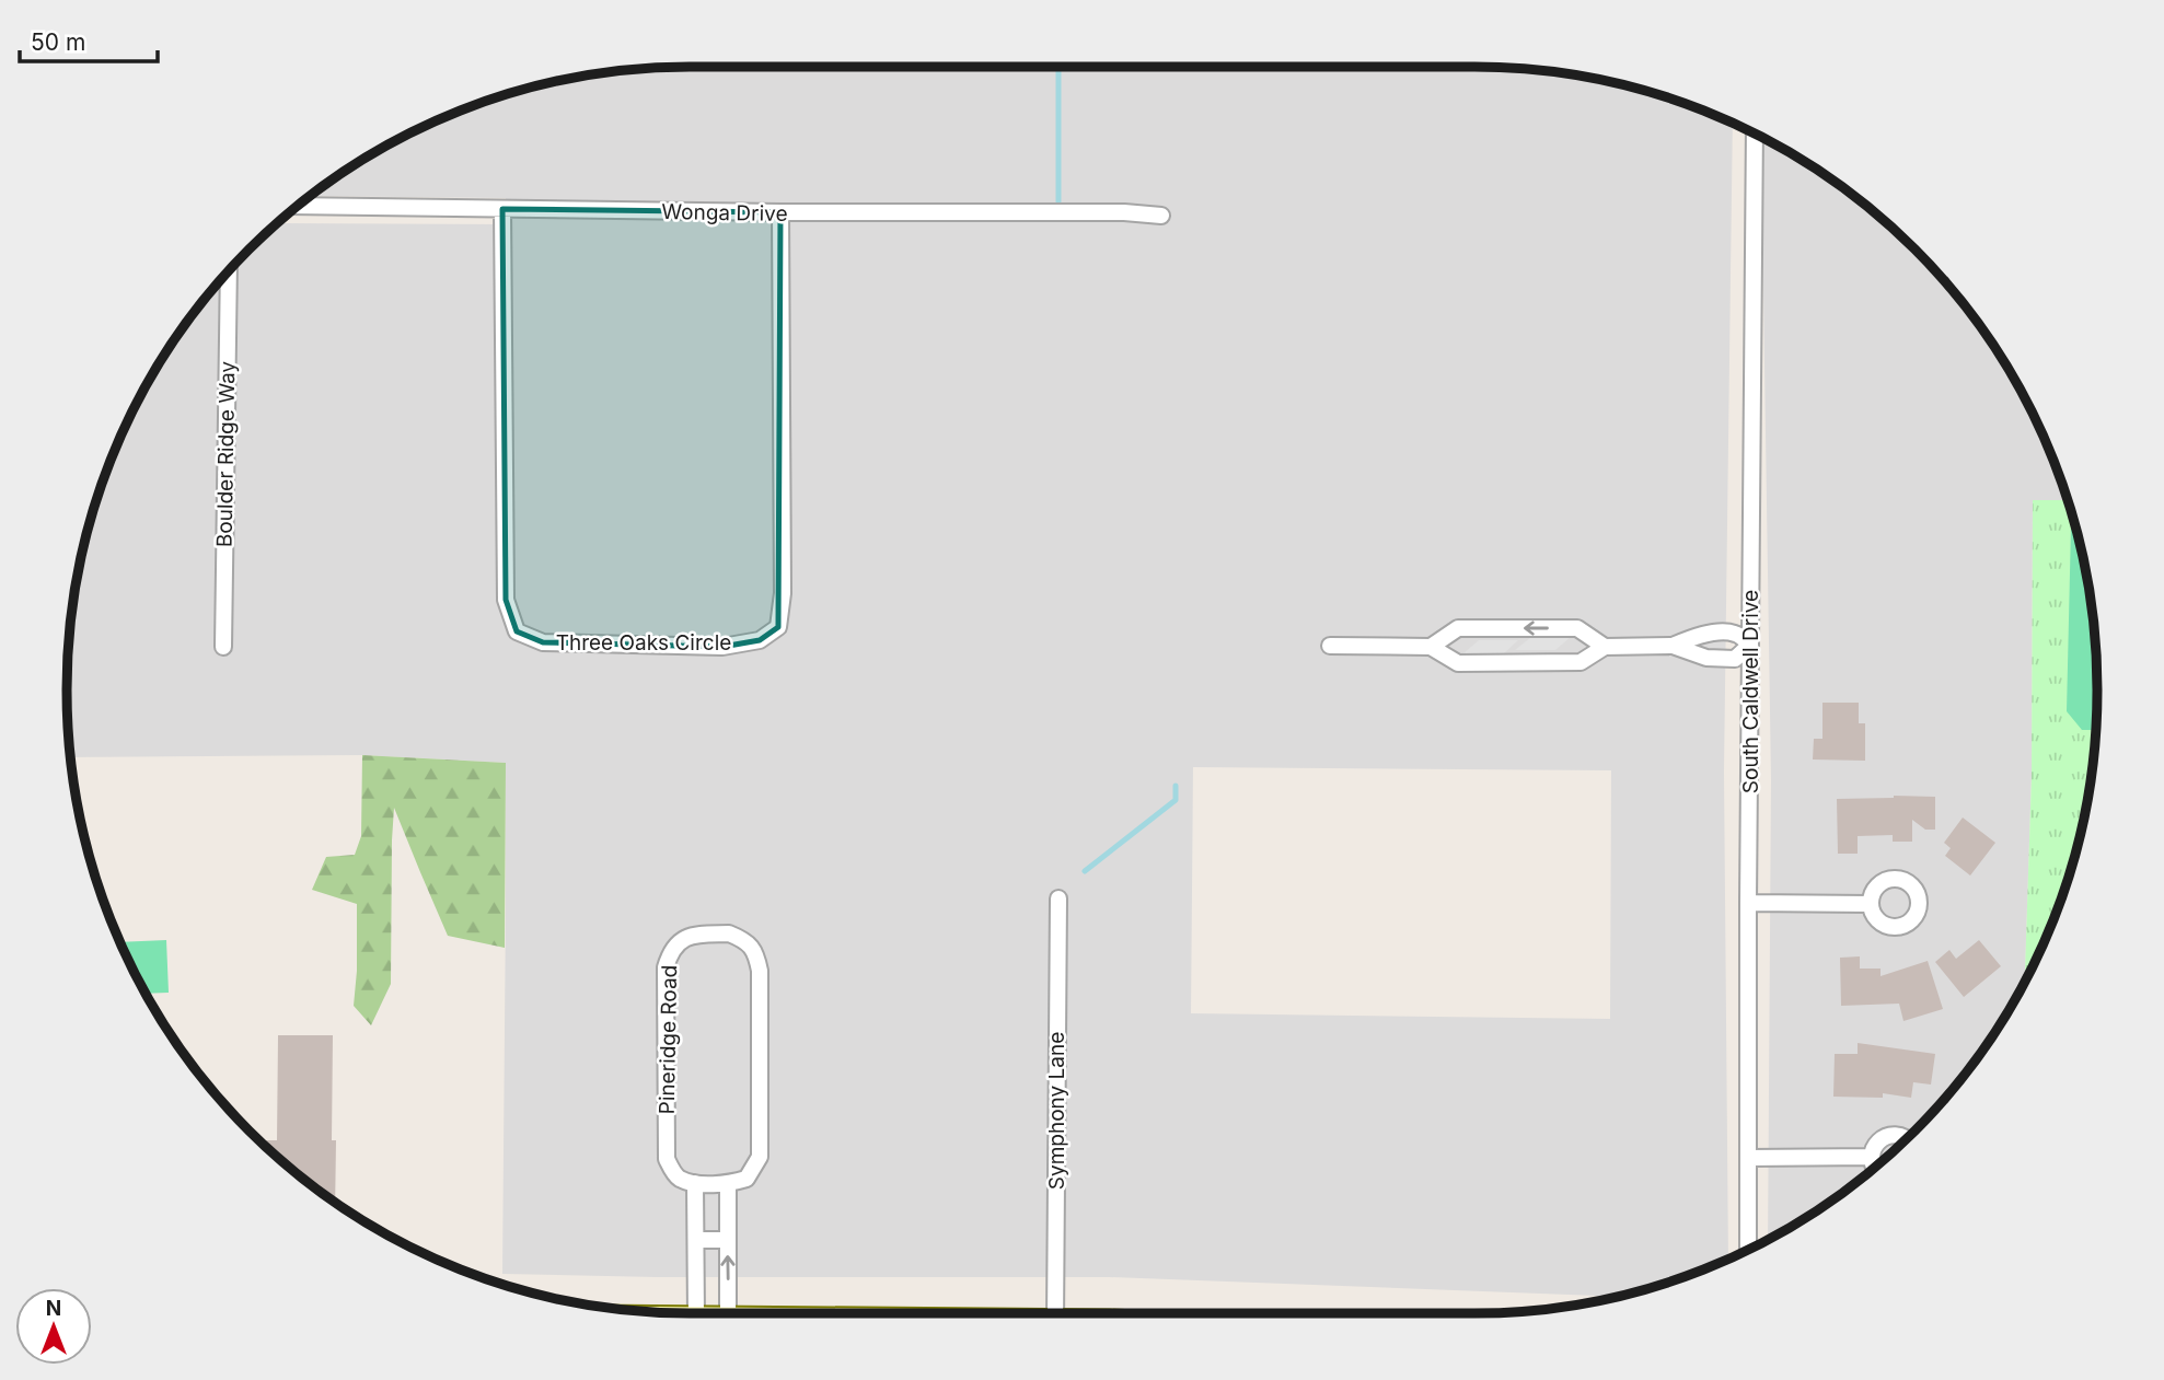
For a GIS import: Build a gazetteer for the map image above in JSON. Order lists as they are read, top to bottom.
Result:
{
  "streets": {
    "street": [
      "Wonga Drive",
      "Boulder Ridge Way",
      "Three Oaks Circle",
      "South Caldwell Drive",
      "Pineridge Road",
      "Symphony Lane"
    ]
  },
  "crossings": [
    ["Wonga Drive", "Three Oaks Circle"]
  ],
  "scale_bar": "50 m",
  "north": "top"
}
